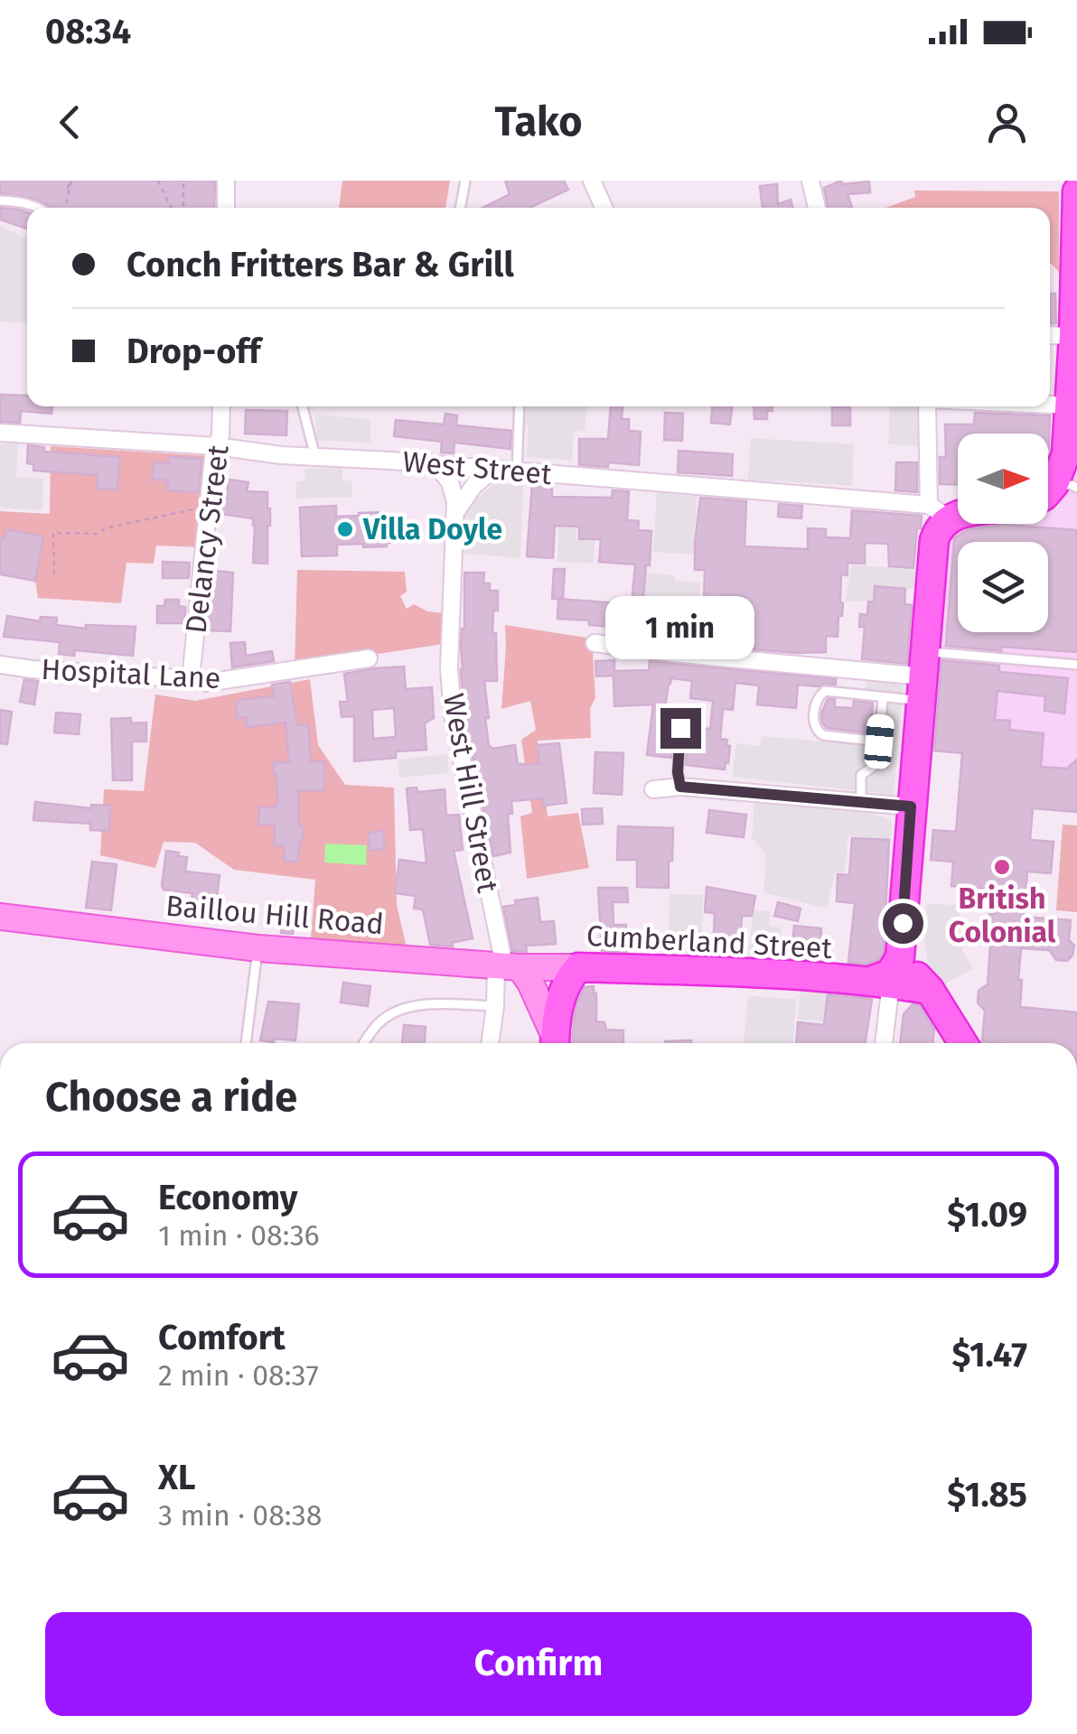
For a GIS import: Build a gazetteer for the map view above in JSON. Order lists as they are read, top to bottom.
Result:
{
  "streets": {
    "highway": ["Cumberland Street"],
    "main road": ["Baillou Hill Road"],
    "street": [
      "West Street",
      "Delancy Street",
      "Hospital Lane",
      "West Hill Street"
    ]
  },
  "crossings": [
    ["West Street", "Delancy Street"],
    ["West Street", "West Hill Street"],
    ["Delancy Street", "Hospital Lane"],
    ["West Hill Street", "Baillou Hill Road"],
    ["West Hill Street", "Cumberland Street"],
    ["Baillou Hill Road", "Cumberland Street"]
  ],
  "places": ["Villa Doyle", "British Colonial"],
  "north": "right",
  "page": {
    "status": "08:34",
    "header": "Tako",
    "banner": ["Conch Fritters Bar & Grill", "Drop-off"],
    "bubble": "1 min",
    "heading": "Choose a ride",
    "list": [
      {
        "name": "Economy",
        "note": "1 min · 08:36",
        "value": "$1.09"
      },
      {
        "name": "Comfort",
        "note": "2 min · 08:37",
        "value": "$1.47"
      },
      {
        "name": "XL",
        "note": "3 min · 08:38",
        "value": "$1.85"
      }
    ],
    "buttons": "Confirm"
  }
}
